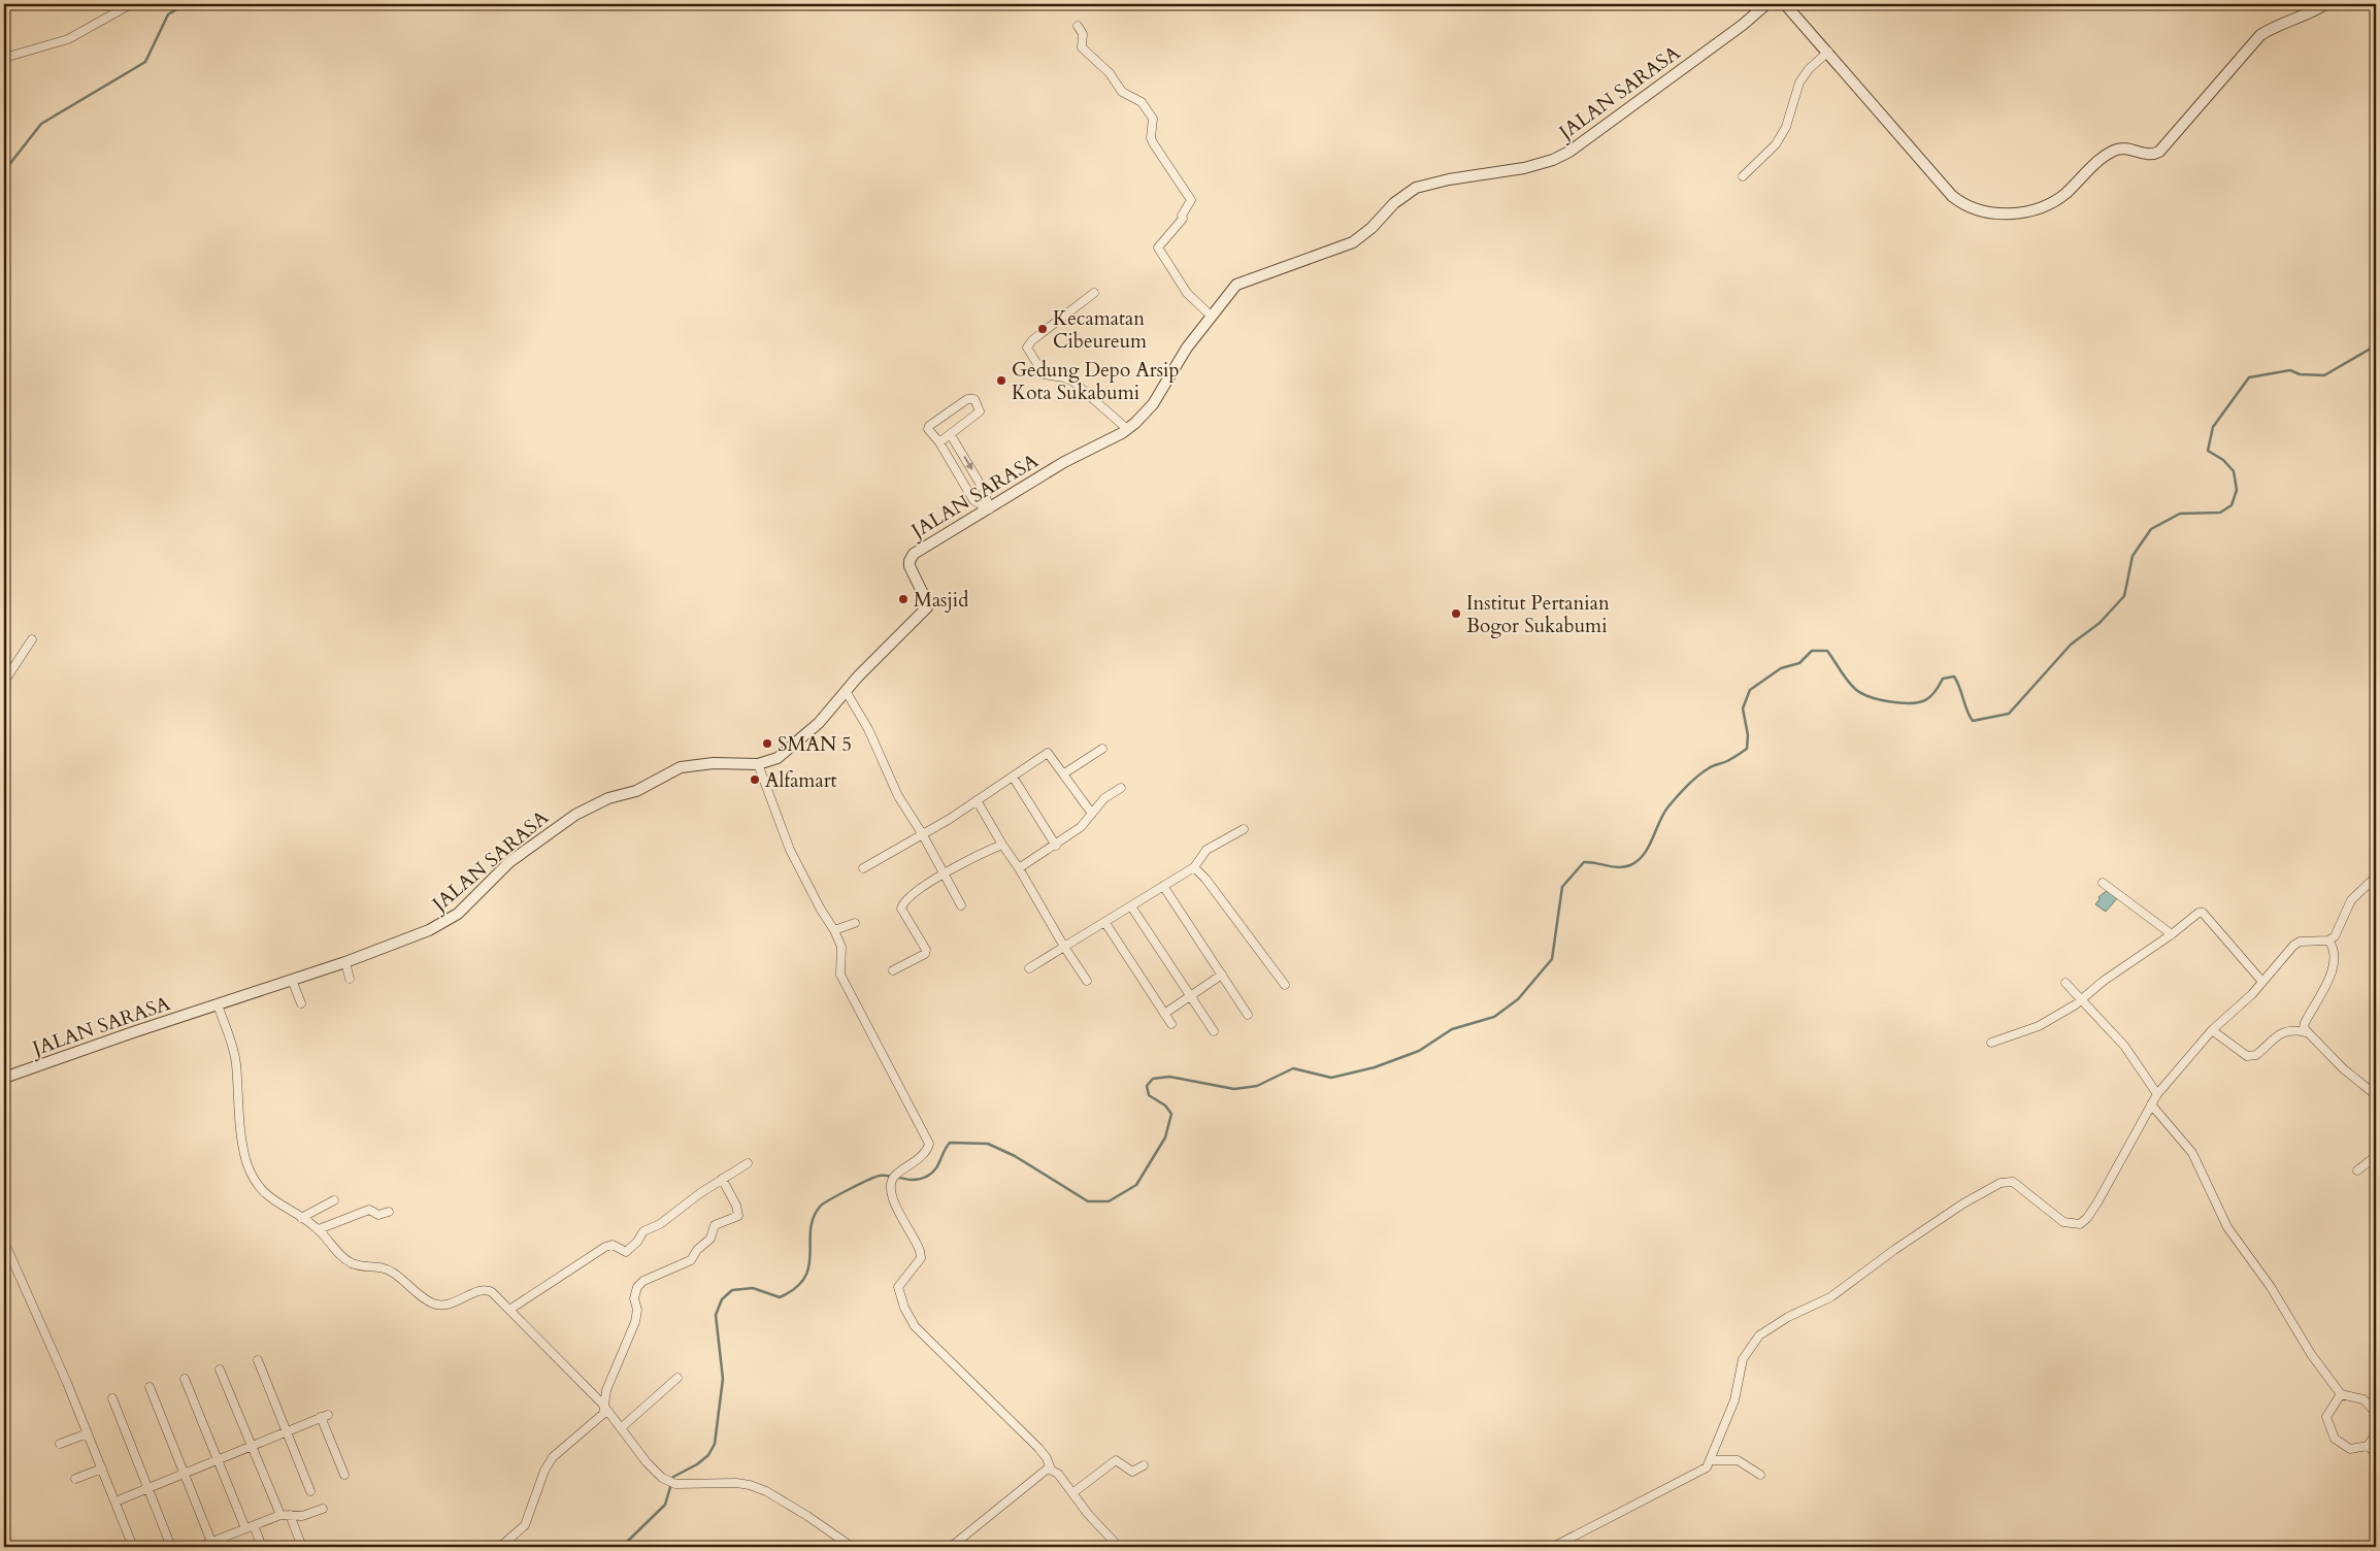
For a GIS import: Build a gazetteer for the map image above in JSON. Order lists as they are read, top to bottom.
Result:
{
  "streets": {
    "street": ["JALAN SARASA"]
  },
  "places": [
    "Kecamatan Cibeureum",
    "Gedung Depo Arsip Kota Sukabumi",
    "Masjid",
    "Institut Pertanian Bogor Sukabumi",
    "SMAN 5",
    "Alfamart"
  ]
}
